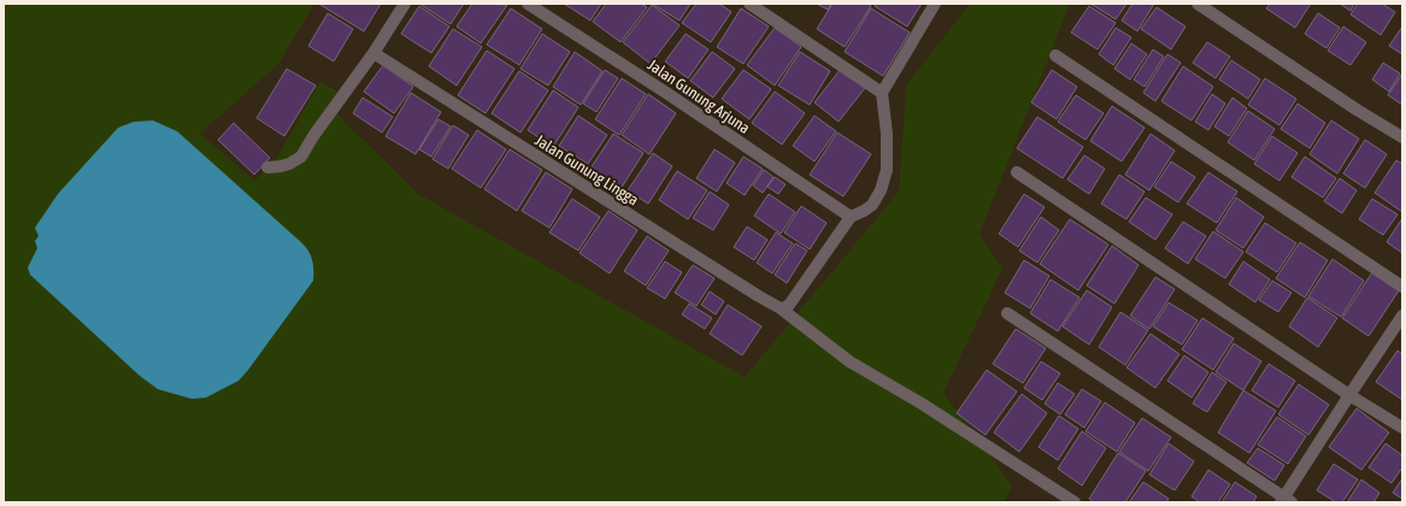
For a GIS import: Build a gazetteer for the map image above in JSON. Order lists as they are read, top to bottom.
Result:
{
  "streets": {
    "street": ["Jalan Gunung Arjuna", "Jalan Gunung Lingga"]
  }
}
